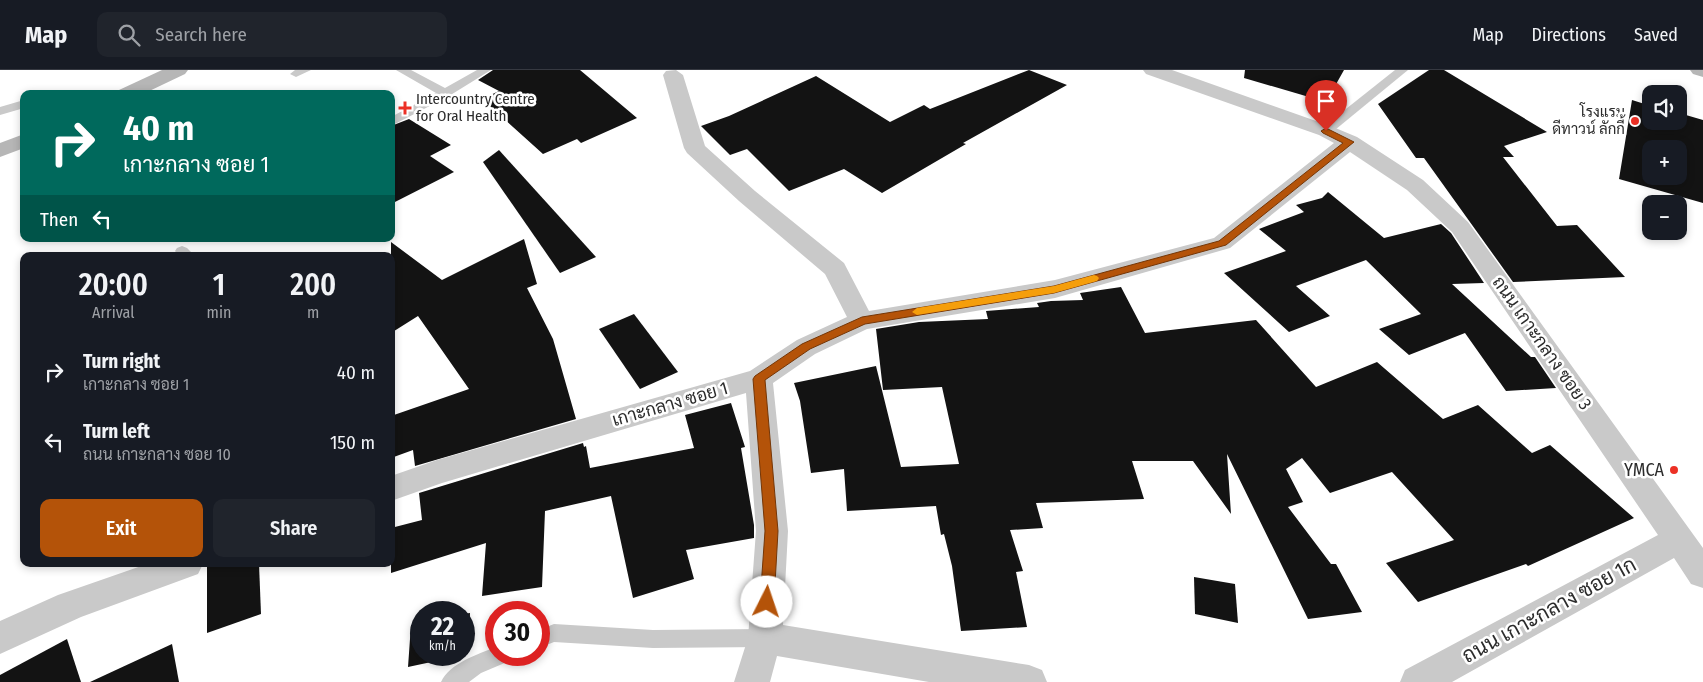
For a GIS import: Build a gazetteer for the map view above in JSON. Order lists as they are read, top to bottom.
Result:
{
  "streets": {
    "street": ["ถนน เกาะกลาง ซอย 3", "เกาะกลาง ซอย 1", "ถนน เกาะกลาง ซอย 1ก"]
  },
  "crossings": [
    ["ถนน เกาะกลาง ซอย 3", "เกาะกลาง ซอย 1"],
    ["ถนน เกาะกลาง ซอย 3", "ถนน เกาะกลาง ซอย 1ก"]
  ],
  "places": {
    "health": ["Intercountry Centre for Oral Health"],
    "other": ["โรงแรม ดีทาวน์ ลักกี้", "YMCA"]
  },
  "page": {
    "header": "Map",
    "search": "Search here",
    "nav": ["Map", "Directions", "Saved"],
    "map_buttons": ["+", "−"],
    "turn": ["40 m", "เกาะกลาง ซอย 1"],
    "then": "Then",
    "eta": [
      "20:00",
      "Arrival",
      "1",
      "min",
      "200",
      "m"
    ],
    "list": [
      {
        "name": "Turn right",
        "note": "เกาะกลาง ซอย 1",
        "value": "40 m"
      },
      {
        "name": "Turn left",
        "note": "ถนน เกาะกลาง ซอย 10",
        "value": "150 m"
      }
    ],
    "buttons": ["Exit", "Share"],
    "speed": "22 km/h",
    "limit": "30"
  }
}
